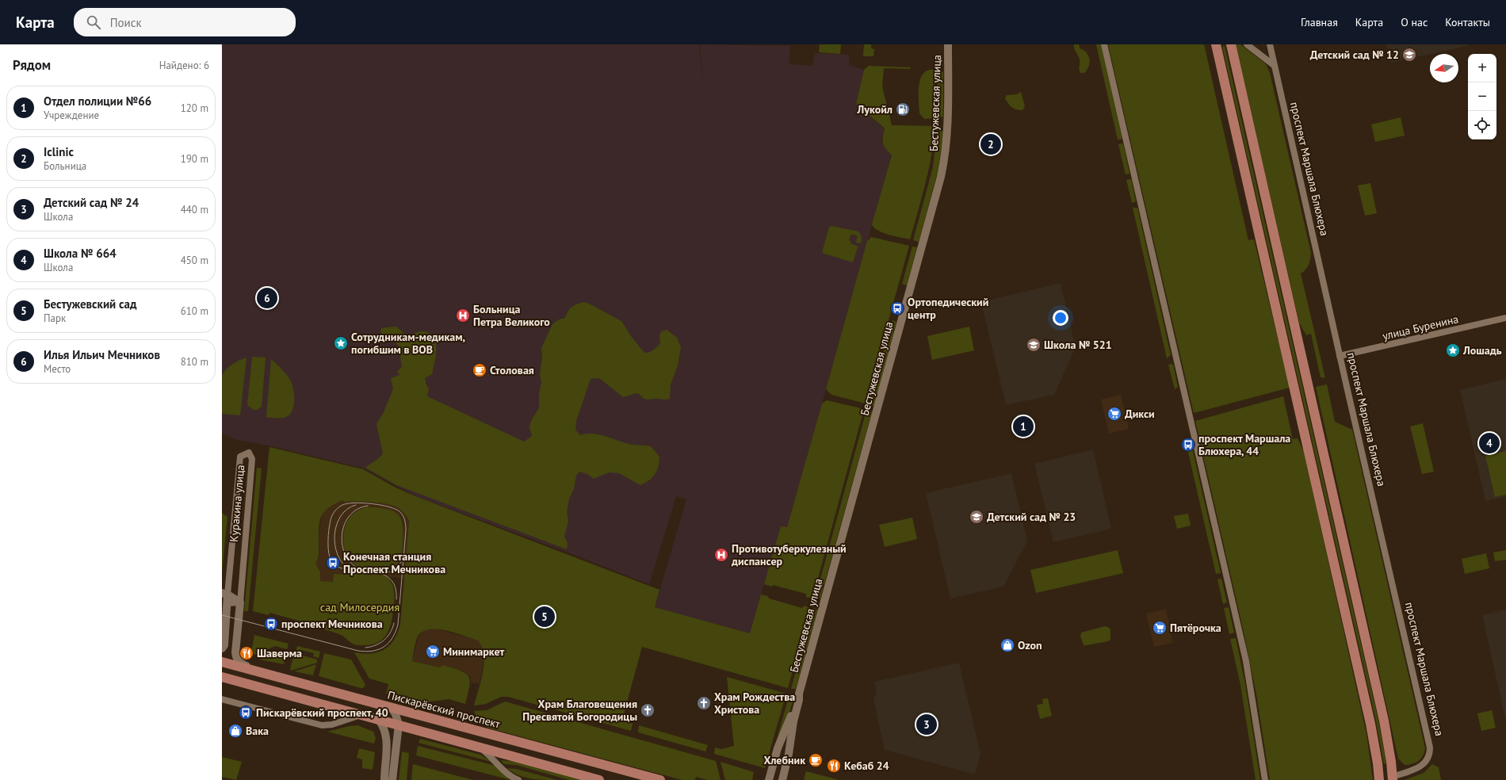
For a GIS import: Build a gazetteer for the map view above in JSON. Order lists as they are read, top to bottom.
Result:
{
  "streets": {
    "main road": ["Пискарёвский проспект"],
    "street": [
      "Бестужевская улица",
      "проспект Маршала Блюхера",
      "улица Буренина",
      "Куракина улица"
    ]
  },
  "crossings": [
    ["проспект Маршала Блюхера", "улица Буренина"],
    ["Куракина улица", "Пискарёвский проспект"]
  ],
  "parks": ["сад Милосердия"],
  "places": {
    "school or university": ["Детский сад № 12", "Школа № 521", "Детский сад № 23"],
    "fuel station": ["Лукойл"],
    "bus stop": [
      "Ортопедический центр",
      "проспект Маршала Блюхера, 44",
      "Конечная станция Проспект Мечникова",
      "проспект Мечникова",
      "Пискарёвский проспект, 40"
    ],
    "hospital": ["Больница Петра Великого", "Противотуберкулезный диспансер"],
    "place": ["Сотрудникам-медикам, погибшим в ВОВ", "Лошадь"],
    "cafe": ["Столовая", "Хлебник"],
    "supermarket": ["Дикси", "Пятёрочка", "Минимаркет"],
    "shop": ["Ozon", "Вака"],
    "restaurant": ["Шаверма", "Кебаб 24"],
    "church": ["Храм Рождества Христова", "Храм Благовещения Пресвятой Богородицы"]
  },
  "north": "left",
  "page": {
    "header": "Карта",
    "search": "Поиск",
    "nav": [
      "Главная",
      "Карта",
      "О нас",
      "Контакты"
    ],
    "heading": ["Рядом", "Найдено: 6"],
    "map_buttons": ["+", "−"],
    "list": [
      {
        "mark": "1",
        "name": "Отдел полиции №66",
        "note": "Учреждение",
        "value": "120 m"
      },
      {
        "mark": "2",
        "name": "Iclinic",
        "note": "Больница",
        "value": "190 m"
      },
      {
        "mark": "3",
        "name": "Детский сад № 24",
        "note": "Школа",
        "value": "440 m"
      },
      {
        "mark": "4",
        "name": "Школа № 664",
        "note": "Школа",
        "value": "450 m"
      },
      {
        "mark": "5",
        "name": "Бестужевский сад",
        "note": "Парк",
        "value": "610 m"
      },
      {
        "mark": "6",
        "name": "Илья Ильич Мечников",
        "note": "Место",
        "value": "810 m"
      }
    ],
    "pins": [
      "2",
      "6",
      "1",
      "4",
      "5",
      "3"
    ]
  }
}
